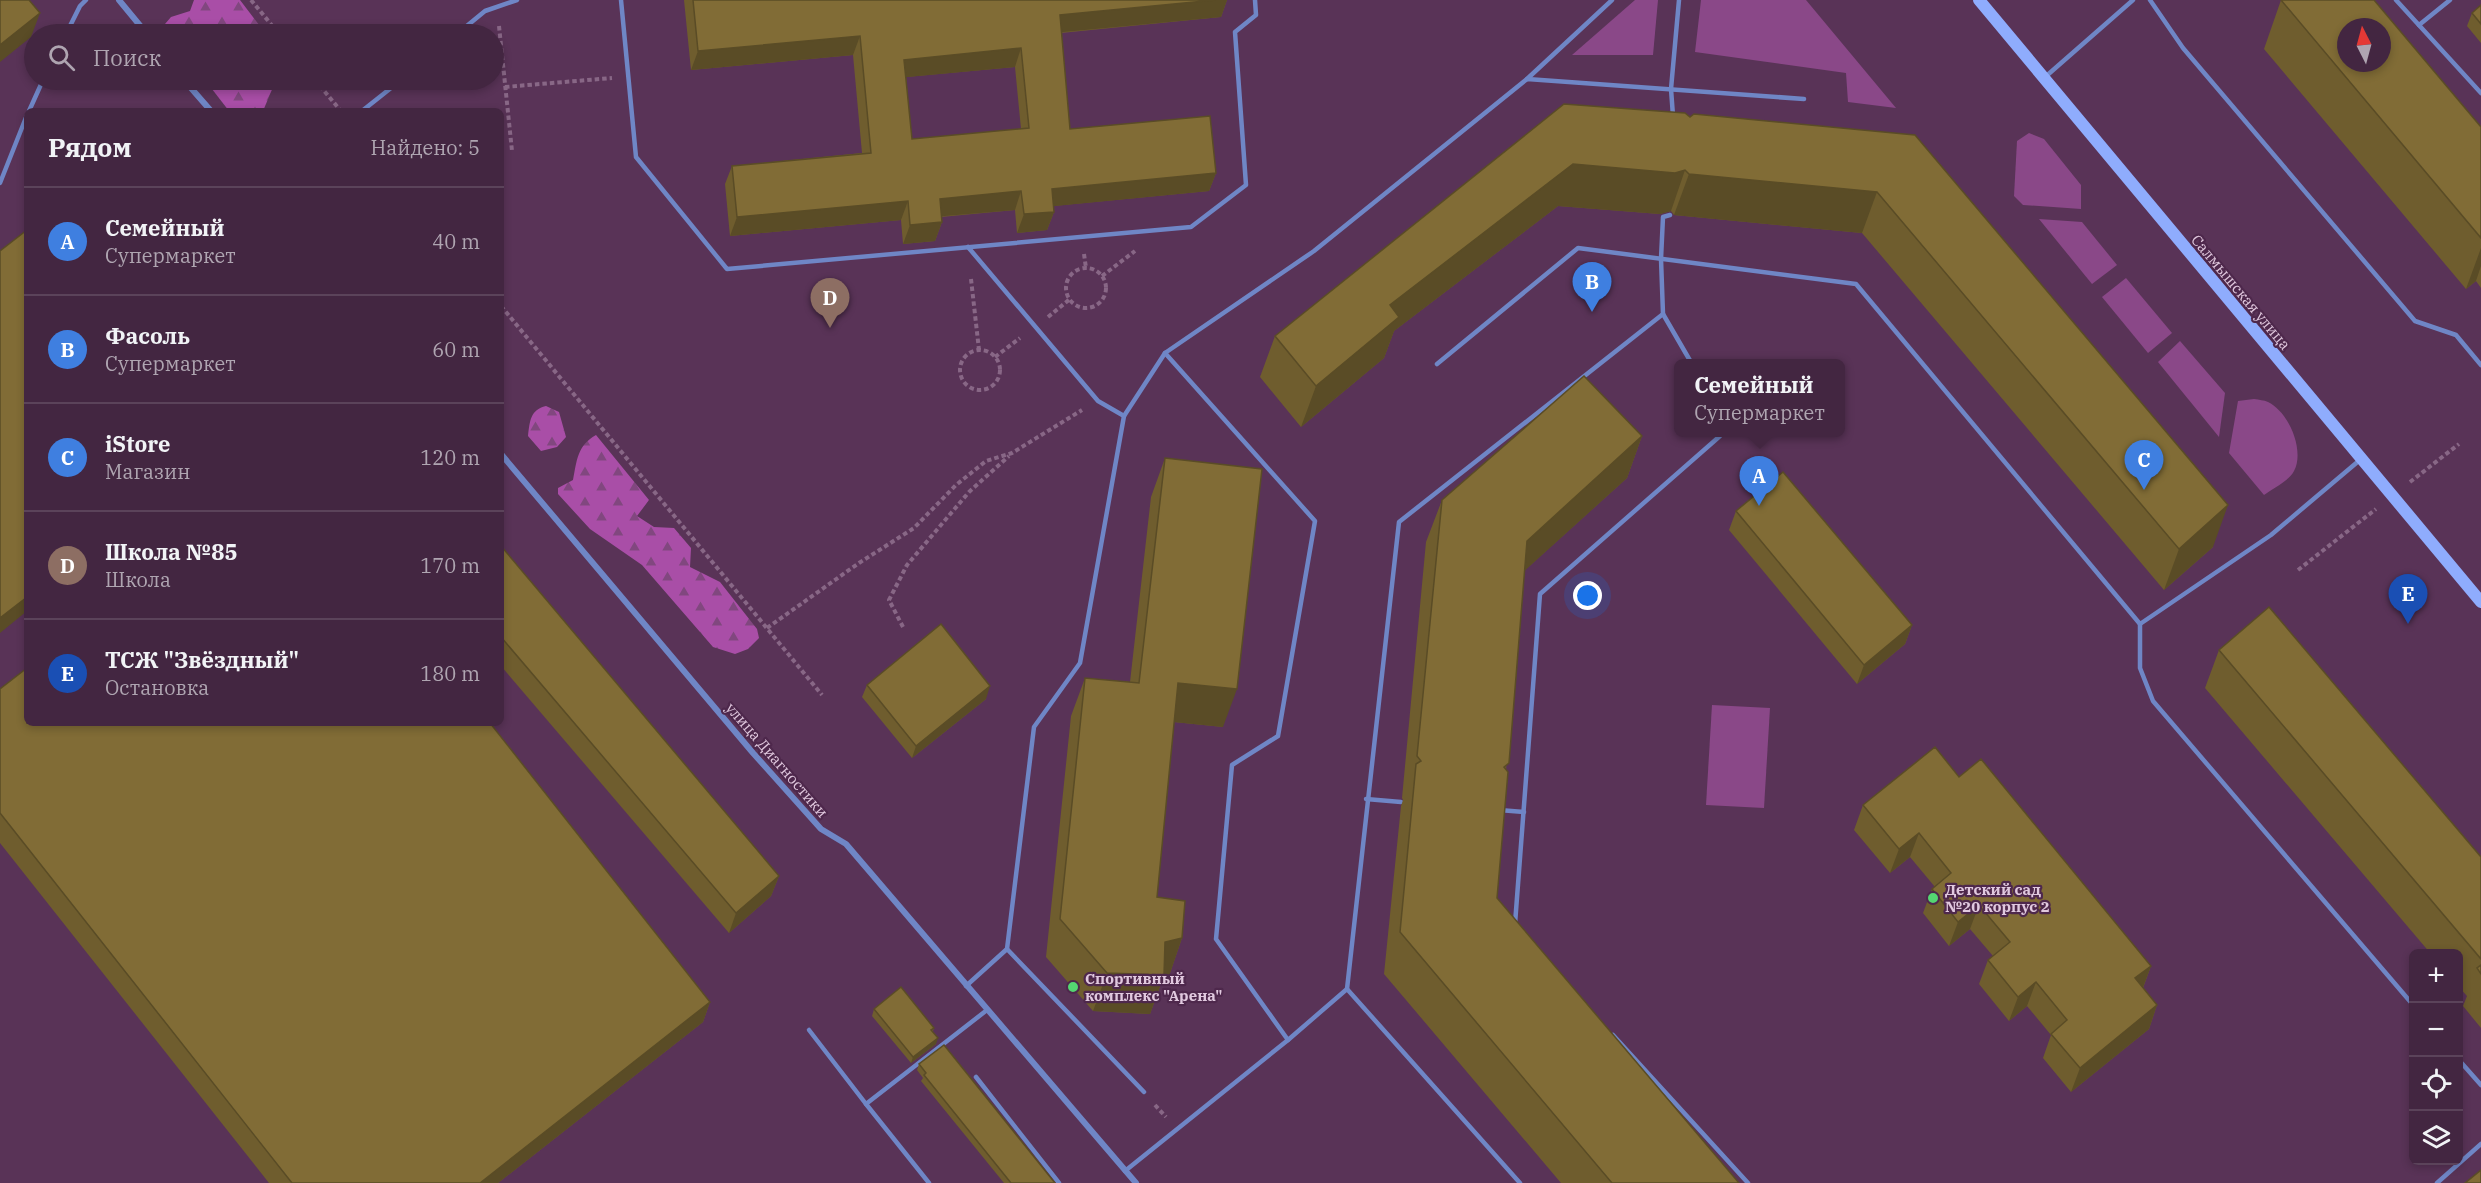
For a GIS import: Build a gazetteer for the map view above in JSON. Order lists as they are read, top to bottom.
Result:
{
  "streets": {
    "main road": ["Салмышская улица"],
    "street": ["улица Диагностики"]
  },
  "places": ["Детский сад №20 корпус 2", "Спортивный комплекс \"Арена\""],
  "north": "top",
  "page": {
    "search": "Поиск",
    "heading": ["Рядом", "Найдено: 5"],
    "list": [
      {
        "mark": "A",
        "name": "Семейный",
        "note": "Супермаркет",
        "value": "40 m"
      },
      {
        "mark": "B",
        "name": "Фасоль",
        "note": "Супермаркет",
        "value": "60 m"
      },
      {
        "mark": "C",
        "name": "iStore",
        "note": "Магазин",
        "value": "120 m"
      },
      {
        "mark": "D",
        "name": "Школа №85",
        "note": "Школа",
        "value": "170 m"
      },
      {
        "mark": "E",
        "name": "ТСЖ \"Звёздный\"",
        "note": "Остановка",
        "value": "180 m"
      }
    ],
    "pins": [
      "B",
      "D",
      "C",
      "A",
      "E"
    ],
    "popup": ["Семейный", "Супермаркет"],
    "map_buttons": ["+", "−"]
  }
}
